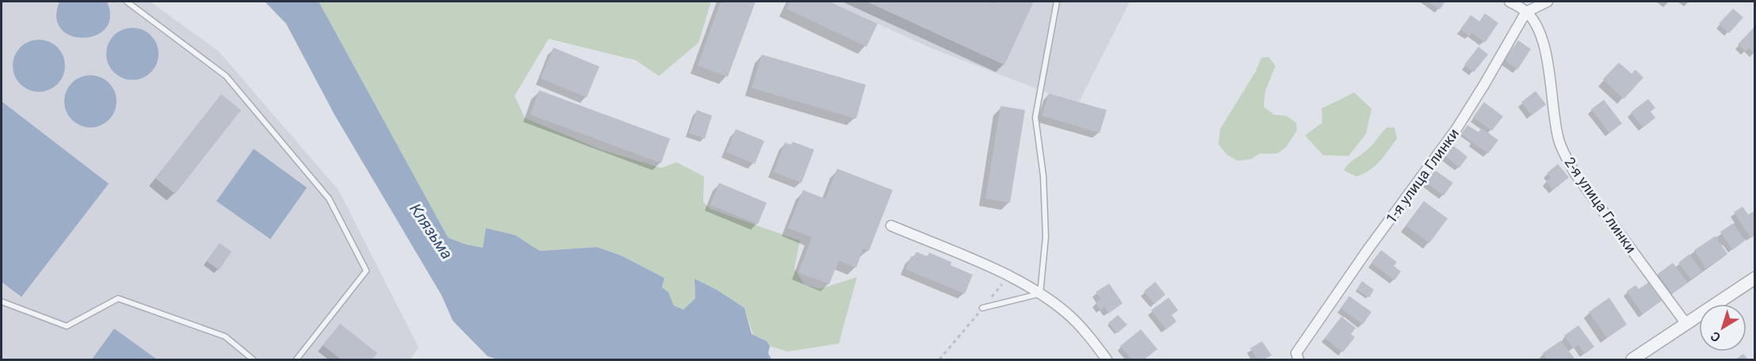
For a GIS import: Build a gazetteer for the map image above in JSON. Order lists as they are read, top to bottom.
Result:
{
  "streets": {
    "street": ["1-я улица Глинки", "2-я улица Глинки"]
  },
  "crossings": [
    ["1-я улица Глинки", "2-я улица Глинки"]
  ],
  "water": ["Клязьма"],
  "north": "bottom left"
}
